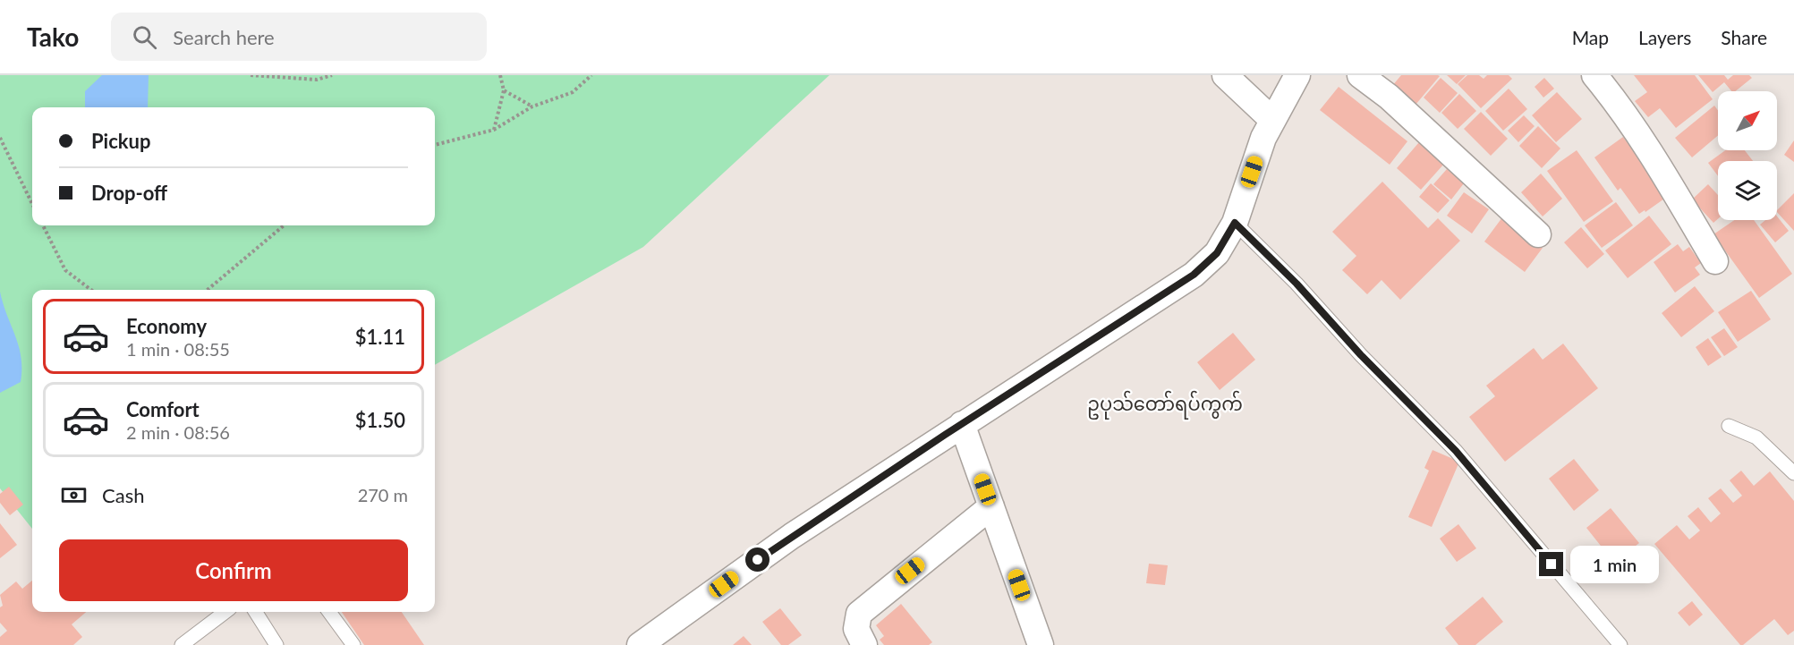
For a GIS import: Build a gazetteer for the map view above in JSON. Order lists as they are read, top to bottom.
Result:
{
  "districts": ["ဥပုသ်တော်ရပ်ကွက်"],
  "north": "top right",
  "page": {
    "header": "Tako",
    "search": "Search here",
    "nav": ["Map", "Layers", "Share"],
    "banner": ["Pickup", "Drop-off"],
    "list": [
      {
        "name": "Economy",
        "note": "1 min · 08:55",
        "value": "$1.11"
      },
      {
        "name": "Comfort",
        "note": "2 min · 08:56",
        "value": "$1.50"
      }
    ],
    "pay": ["Cash", "270 m"],
    "buttons": "Confirm",
    "bubble": "1 min"
  }
}
